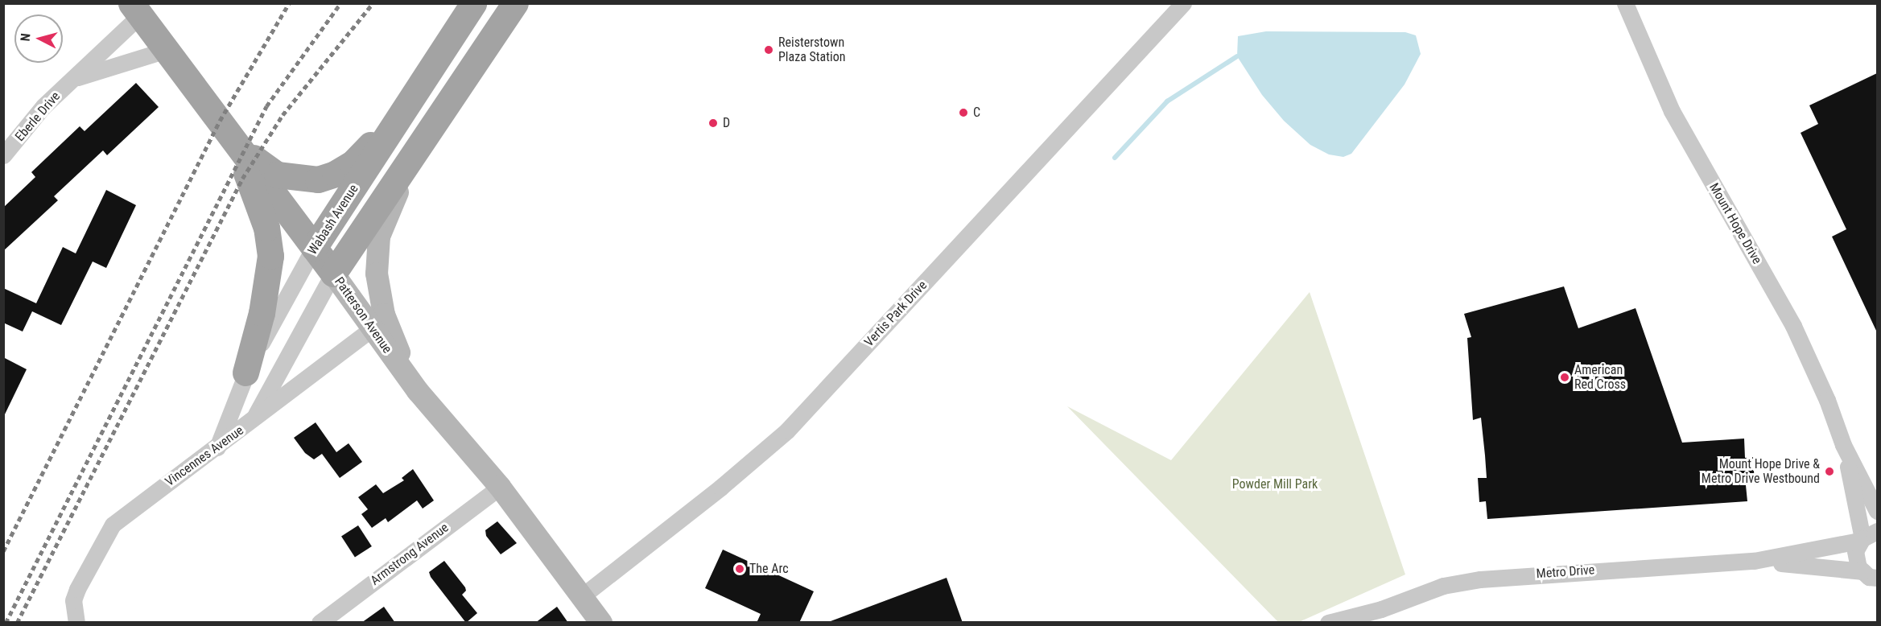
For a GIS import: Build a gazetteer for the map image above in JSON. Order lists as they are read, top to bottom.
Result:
{
  "streets": {
    "main road": ["Wabash Avenue", "Patterson Avenue"],
    "street": [
      "Eberle Drive",
      "Mount Hope Drive",
      "Vertis Park Drive",
      "Vincennes Avenue",
      "Armstrong Avenue",
      "Metro Drive"
    ]
  },
  "crossings": [
    ["Eberle Drive", "Patterson Avenue"],
    ["Wabash Avenue", "Patterson Avenue"],
    ["Wabash Avenue", "Vincennes Avenue"],
    ["Mount Hope Drive", "Metro Drive"],
    ["Vertis Park Drive", "Patterson Avenue"],
    ["Patterson Avenue", "Vincennes Avenue"],
    ["Patterson Avenue", "Armstrong Avenue"]
  ],
  "parks": ["Powder Mill Park"],
  "places": [
    "Reisterstown Plaza Station",
    "C",
    "D",
    "American Red Cross",
    "Mount Hope Drive & Metro Drive Westbound",
    "The Arc"
  ],
  "north": "left"
}
